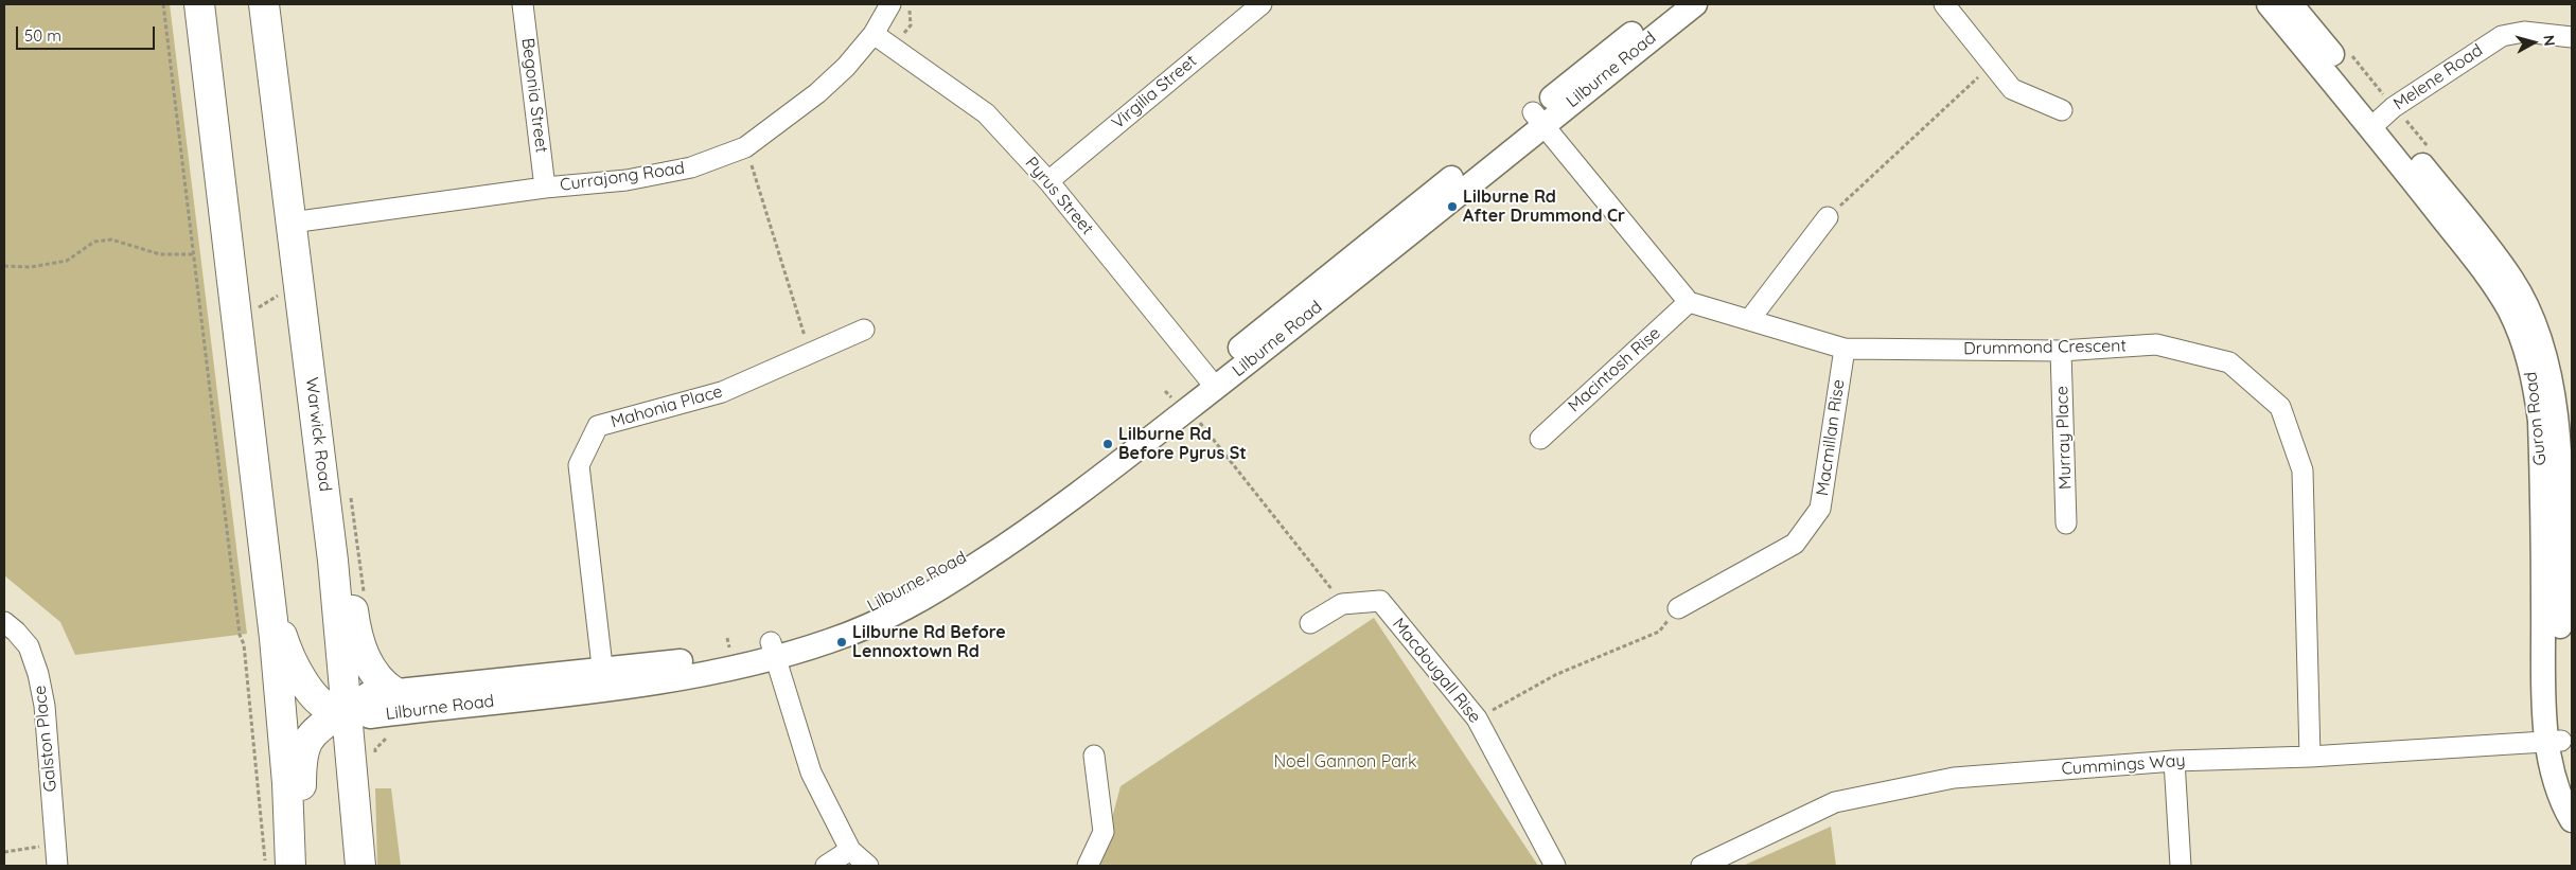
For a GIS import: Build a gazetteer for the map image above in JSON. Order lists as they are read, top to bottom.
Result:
{
  "streets": {
    "main road": ["Warwick Road"],
    "street": [
      "Lilburne Road",
      "Melene Road",
      "Virgilia Street",
      "Begonia Street",
      "Currajong Road",
      "Pyrus Street",
      "Drummond Crescent",
      "Macintosh Rise",
      "Mahonia Place",
      "Guron Road",
      "Macmillan Rise",
      "Murray Place",
      "Macdougall Rise",
      "Galston Place",
      "Cummings Way"
    ]
  },
  "crossings": [
    ["Lilburne Road", "Pyrus Street"],
    ["Lilburne Road", "Mahonia Place"],
    ["Lilburne Road", "Warwick Road"],
    ["Melene Road", "Guron Road"],
    ["Virgilia Street", "Pyrus Street"],
    ["Begonia Street", "Currajong Road"],
    ["Currajong Road", "Pyrus Street"],
    ["Currajong Road", "Warwick Road"],
    ["Drummond Crescent", "Macintosh Rise"],
    ["Drummond Crescent", "Macmillan Rise"],
    ["Drummond Crescent", "Murray Place"],
    ["Drummond Crescent", "Cummings Way"],
    ["Guron Road", "Cummings Way"]
  ],
  "parks": ["Noel Gannon Park"],
  "places": ["Lilburne Rd After Drummond Cr", "Lilburne Rd Before Pyrus St", "Lilburne Rd Before Lennoxtown Rd"],
  "scale_bar": "50 m",
  "north": "right"
}
